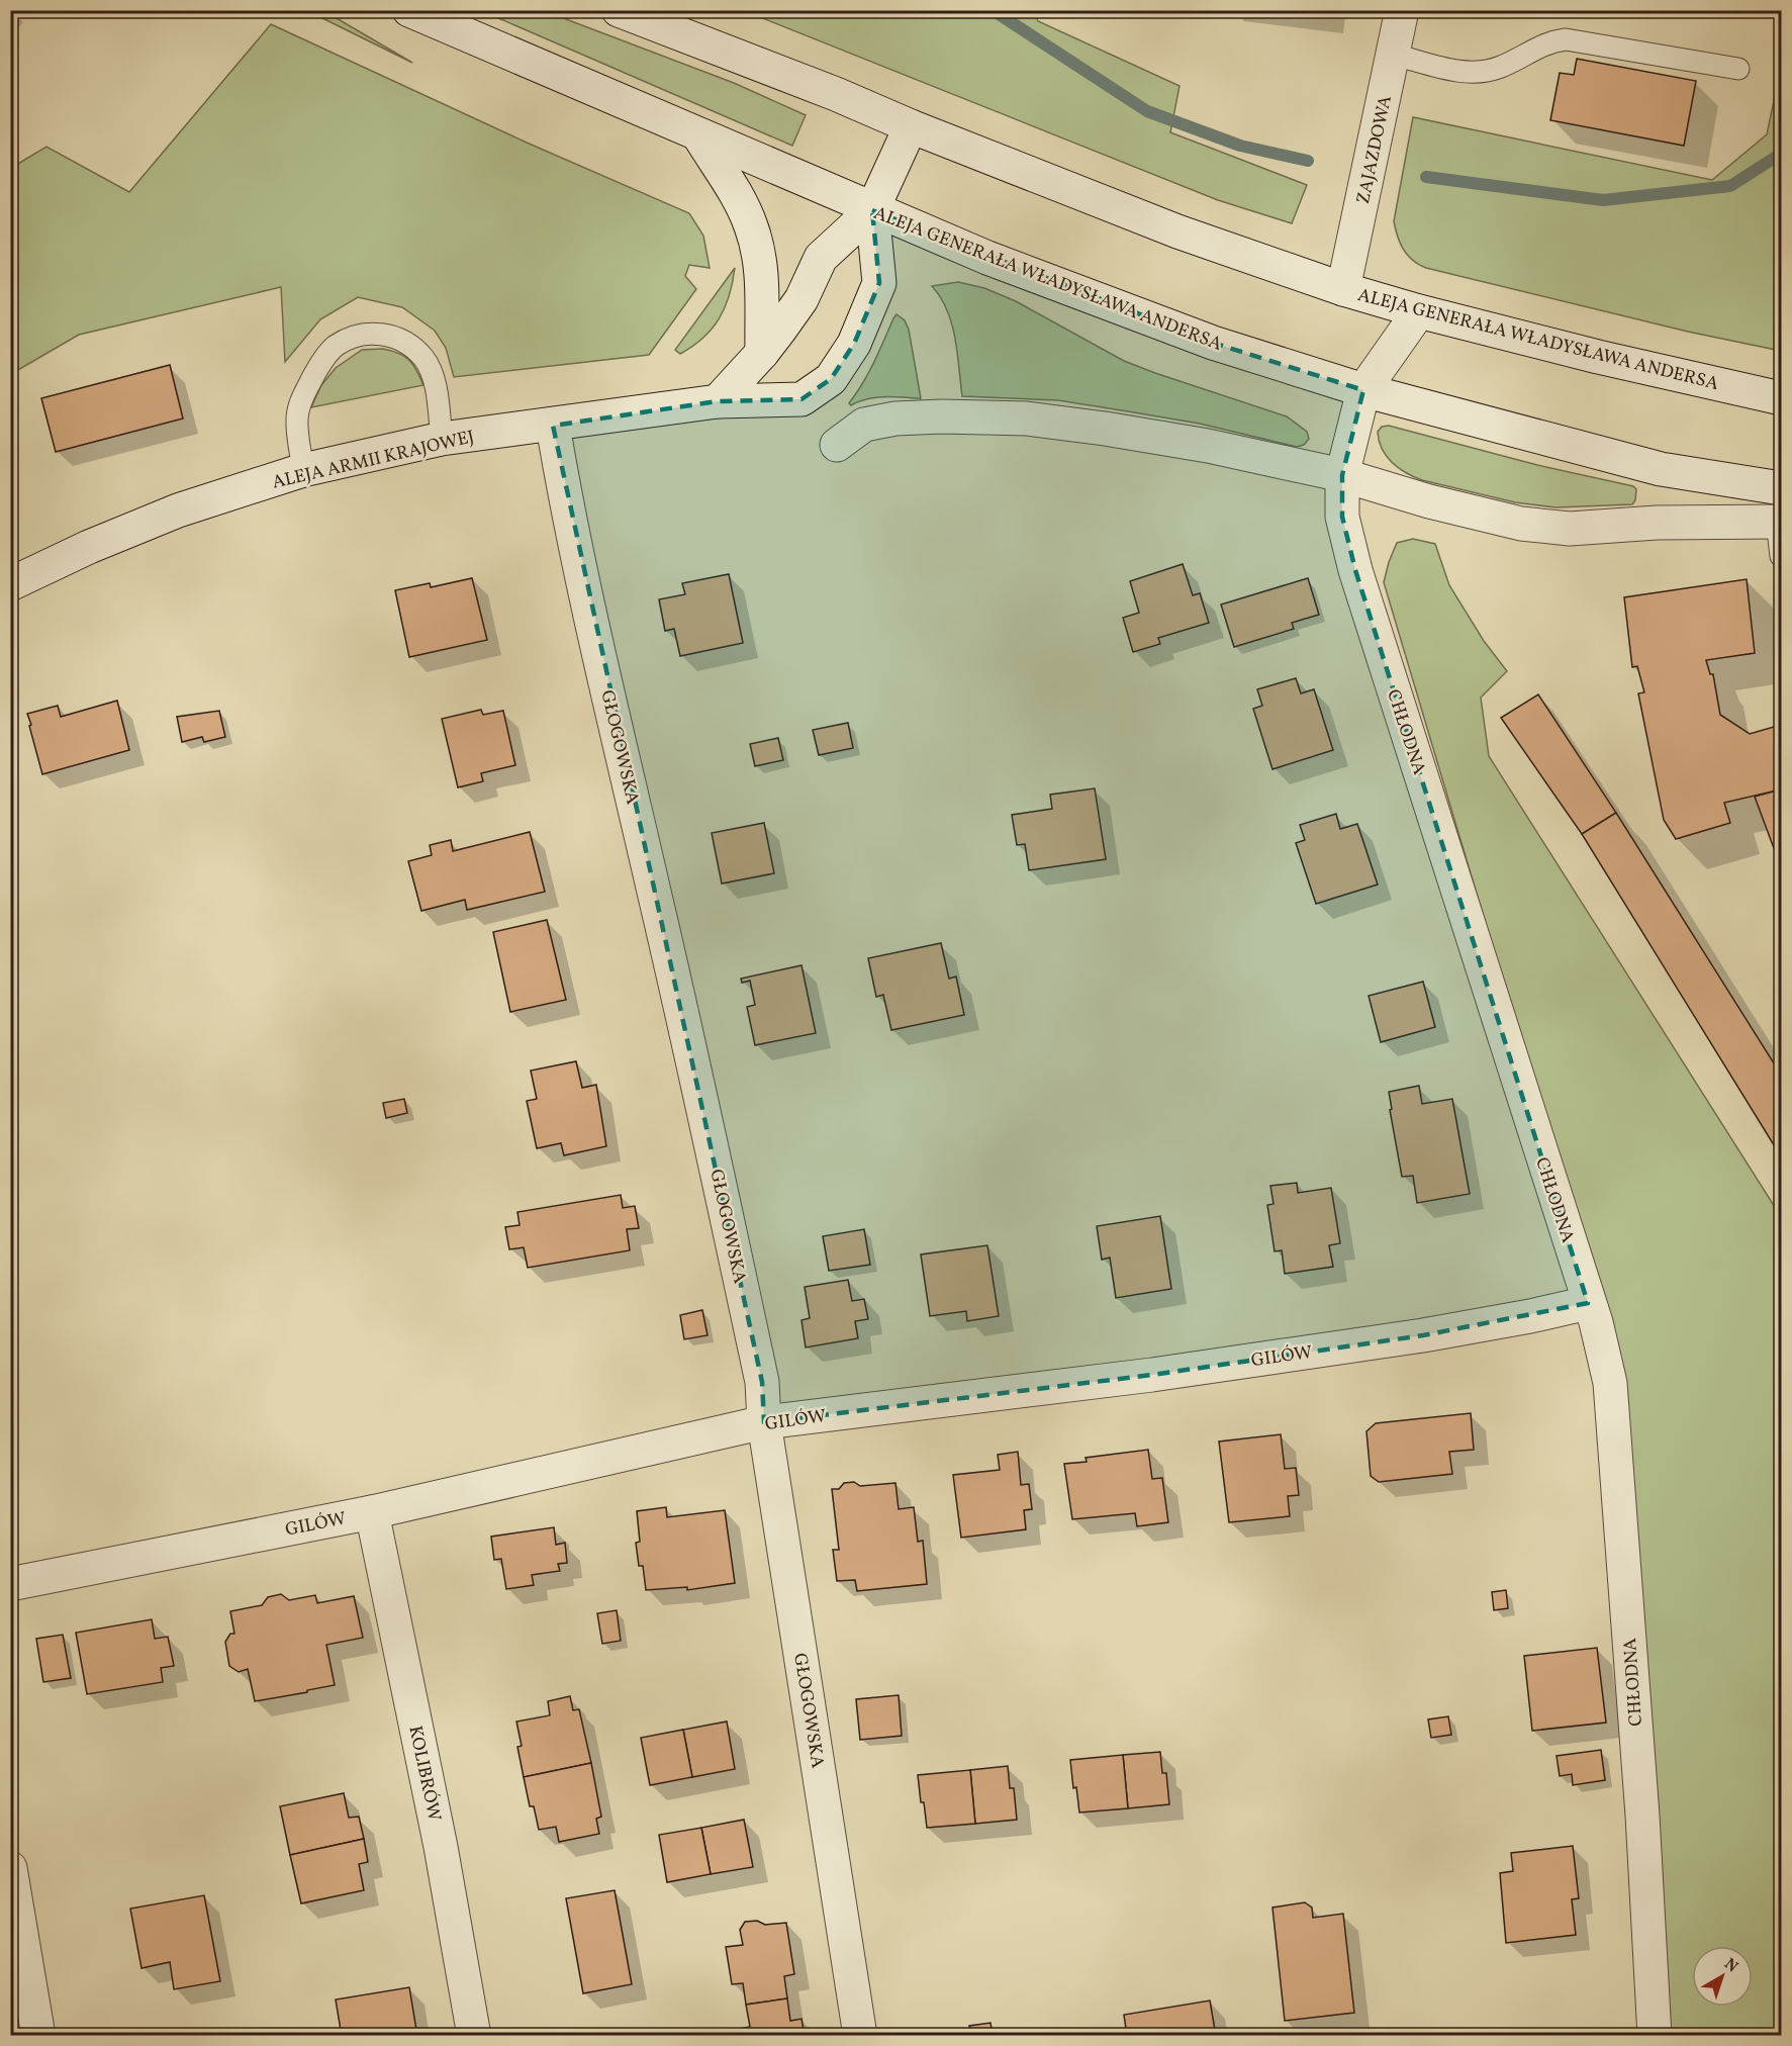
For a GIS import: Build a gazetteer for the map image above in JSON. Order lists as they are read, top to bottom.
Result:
{
  "streets": {
    "street": [
      "ZAJAZDOWA",
      "ALEJA GENERAŁA WŁADYSŁAWA ANDERSA",
      "ALEJA ARMII KRAJOWEJ",
      "CHŁODNA",
      "GŁOGOWSKA",
      "GILÓW",
      "KOLIBRÓW"
    ]
  },
  "crossings": [
    ["ZAJAZDOWA", "ALEJA GENERAŁA WŁADYSŁAWA ANDERSA"],
    ["ALEJA GENERAŁA WŁADYSŁAWA ANDERSA", "ALEJA ARMII KRAJOWEJ"],
    ["ALEJA GENERAŁA WŁADYSŁAWA ANDERSA", "CHŁODNA"],
    ["ALEJA ARMII KRAJOWEJ", "GŁOGOWSKA"],
    ["CHŁODNA", "GILÓW"],
    ["GŁOGOWSKA", "GILÓW"],
    ["GILÓW", "KOLIBRÓW"]
  ],
  "north": "top right"
}
